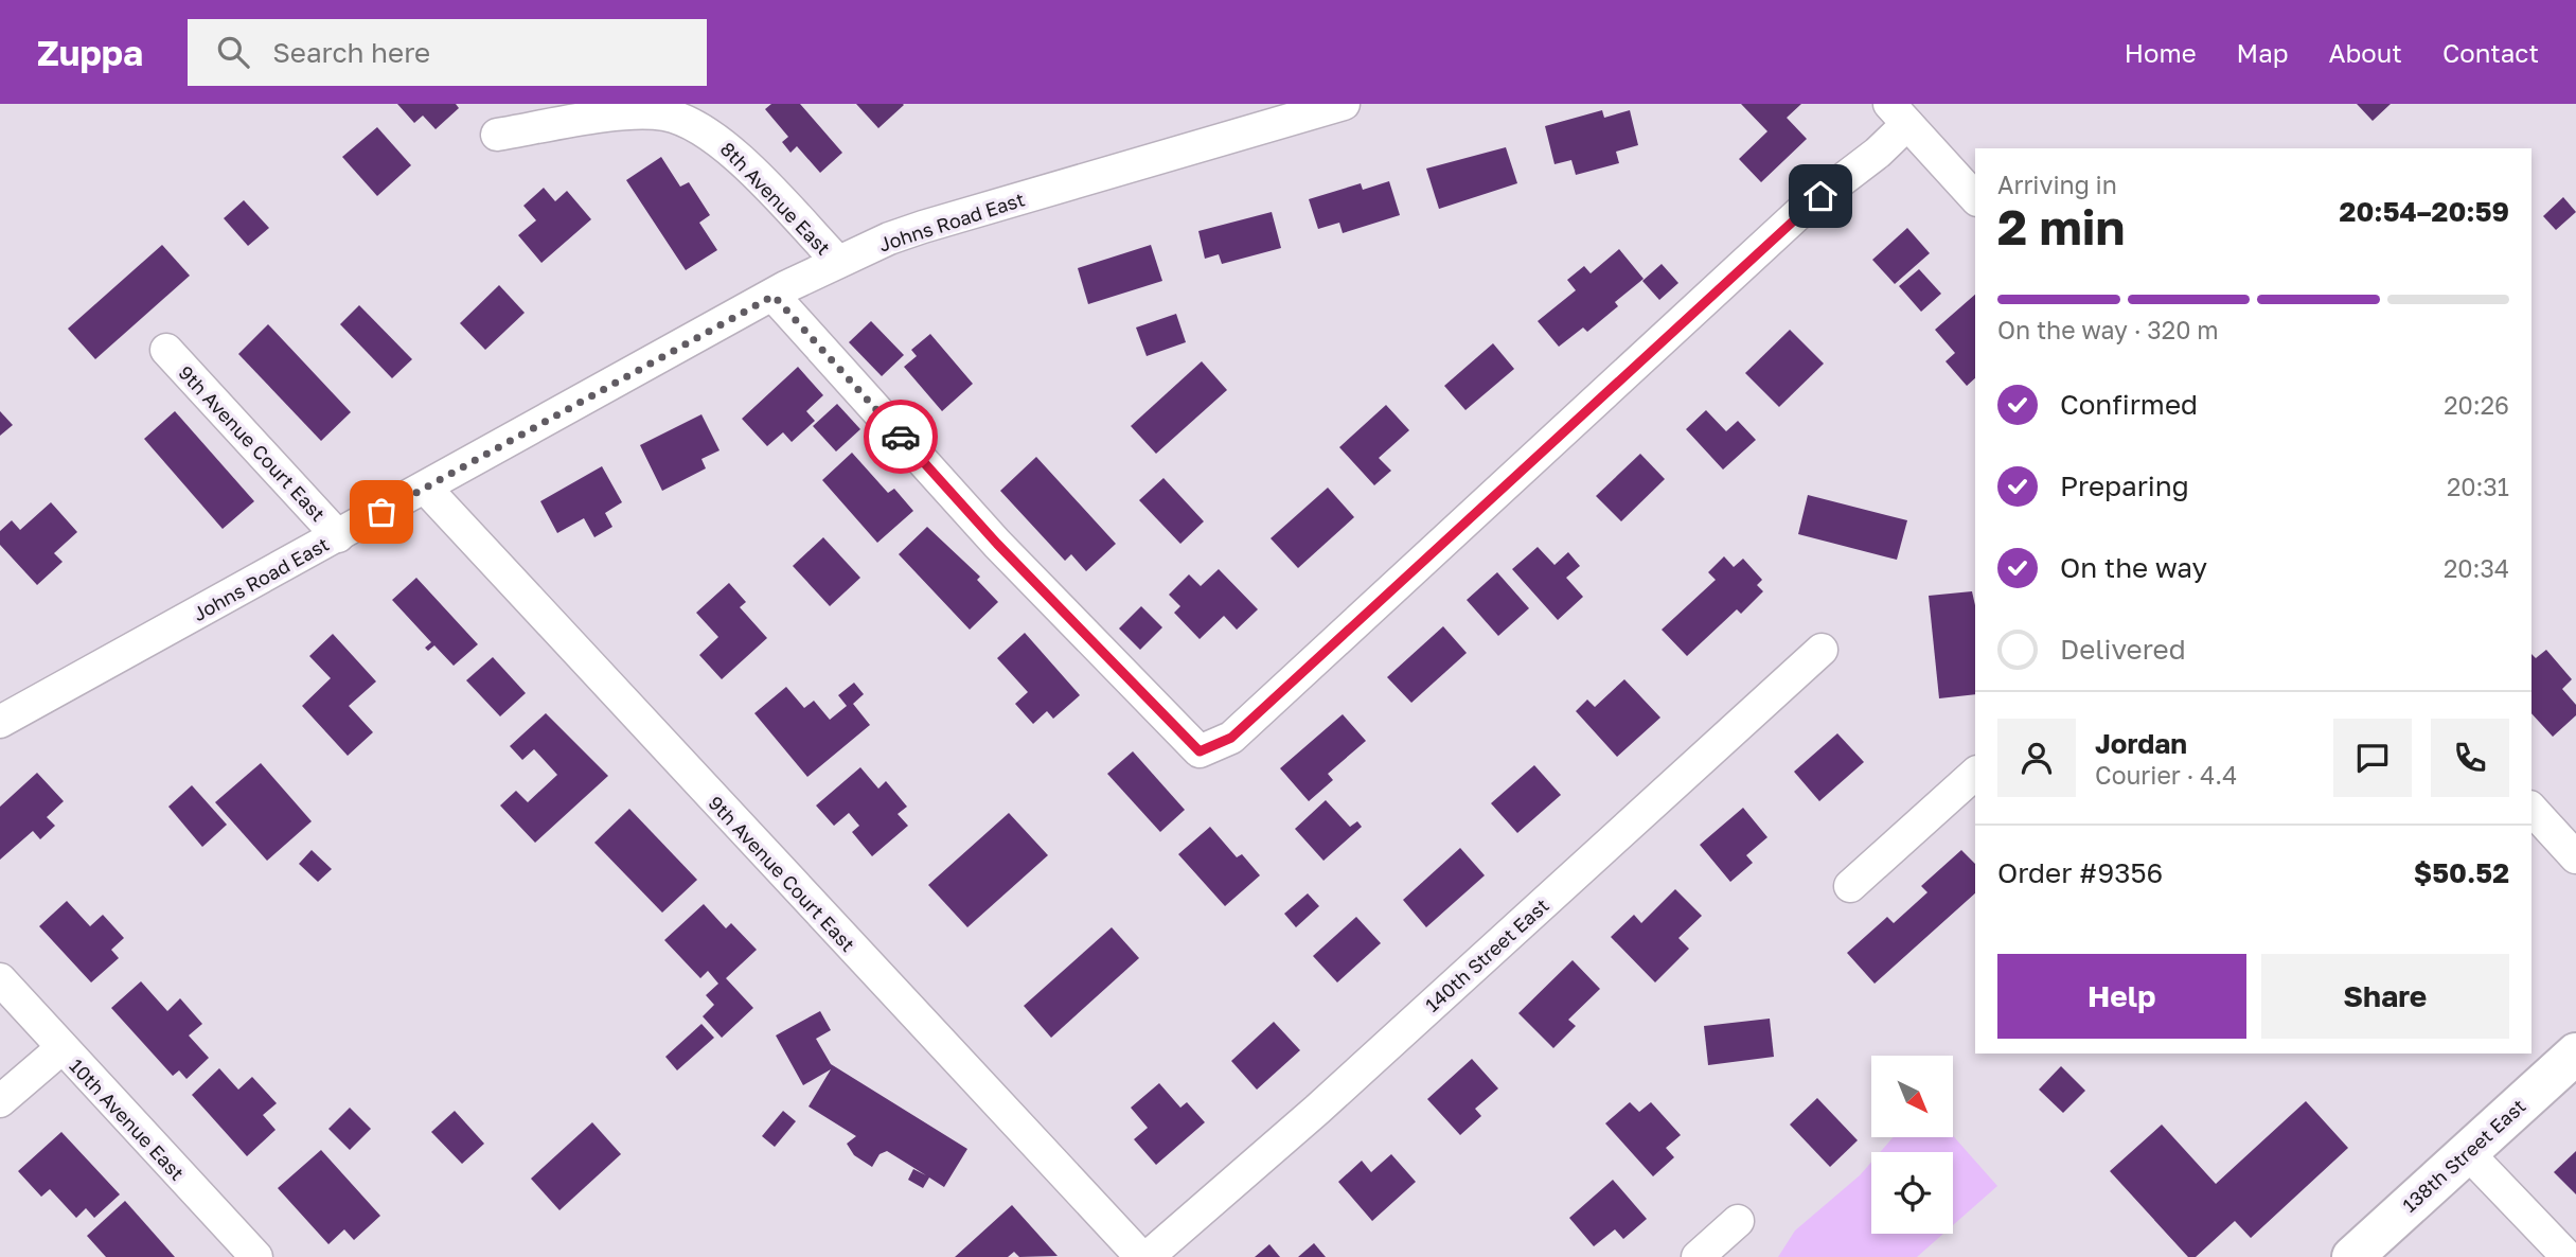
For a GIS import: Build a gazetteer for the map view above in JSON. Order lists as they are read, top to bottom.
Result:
{
  "streets": {
    "street": [
      "8th Avenue East",
      "Johns Road East",
      "9th Avenue Court East",
      "140th Street East",
      "10th Avenue East",
      "138th Street East"
    ]
  },
  "crossings": [
    ["8th Avenue East", "Johns Road East"],
    ["Johns Road East", "9th Avenue Court East"]
  ],
  "north": "bottom right",
  "page": {
    "header": "Zuppa",
    "search": "Search here",
    "nav": [
      "Home",
      "Map",
      "About",
      "Contact"
    ],
    "heading": ["2 min", "Arriving in", "20:54–20:59"],
    "panel": [
      "Jordan",
      "Courier · 4.4",
      "Order #9356",
      "$50.52"
    ],
    "bar": "On the way · 320 m",
    "list": [
      ["Confirmed", "20:26"],
      ["Preparing", "20:31"],
      ["On the way", "20:34"],
      "Delivered"
    ],
    "buttons": ["Help", "Share"]
  }
}
